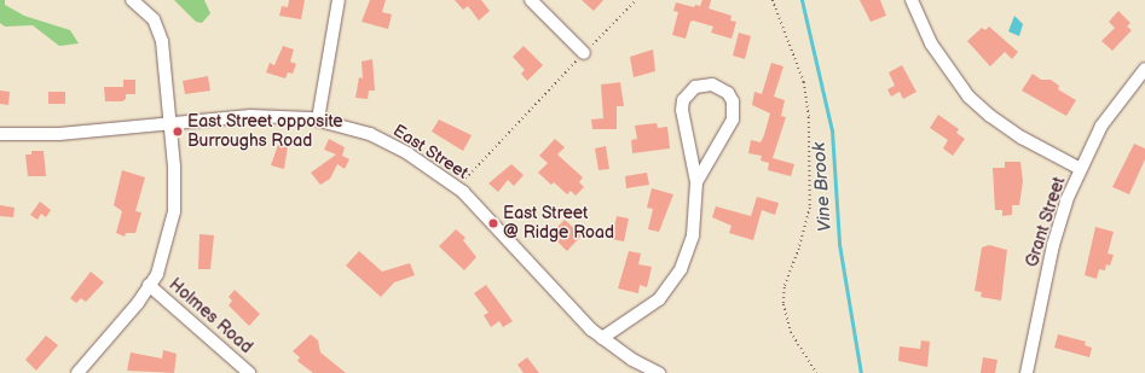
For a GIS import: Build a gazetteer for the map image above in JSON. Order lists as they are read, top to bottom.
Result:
{
  "streets": {
    "street": ["East Street", "Grant Street", "Holmes Road"]
  },
  "water": ["Vine Brook"],
  "places": ["East Street opposite Burroughs Road", "East Street @ Ridge Road"]
}
